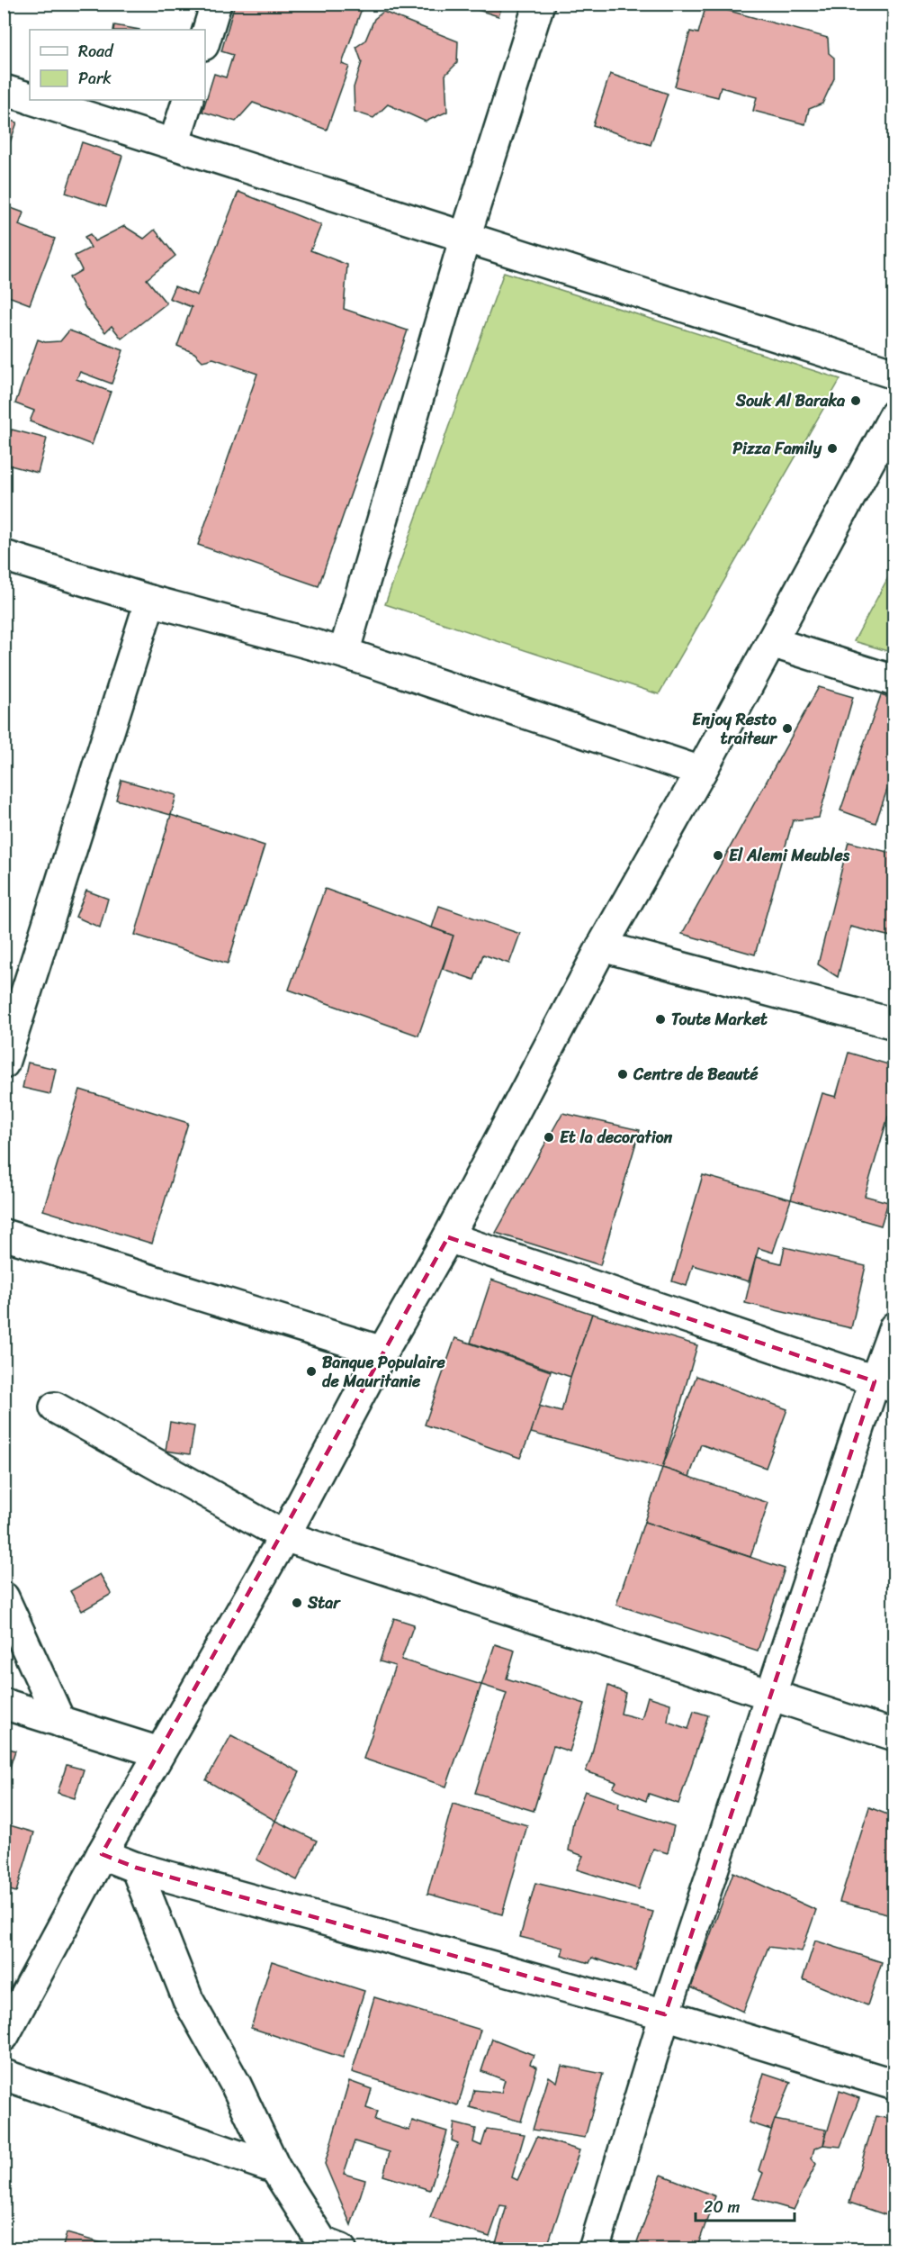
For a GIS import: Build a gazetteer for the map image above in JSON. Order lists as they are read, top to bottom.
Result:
{
  "places": [
    "Souk Al Baraka",
    "Pizza Family",
    "Enjoy Resto traiteur",
    "El Alemi Meubles",
    "Toute Market",
    "Centre de Beauté",
    "Et la decoration",
    "Banque Populaire de Mauritanie",
    "Star"
  ],
  "legend": ["Road", "Park"],
  "scale_bar": "20 m"
}
